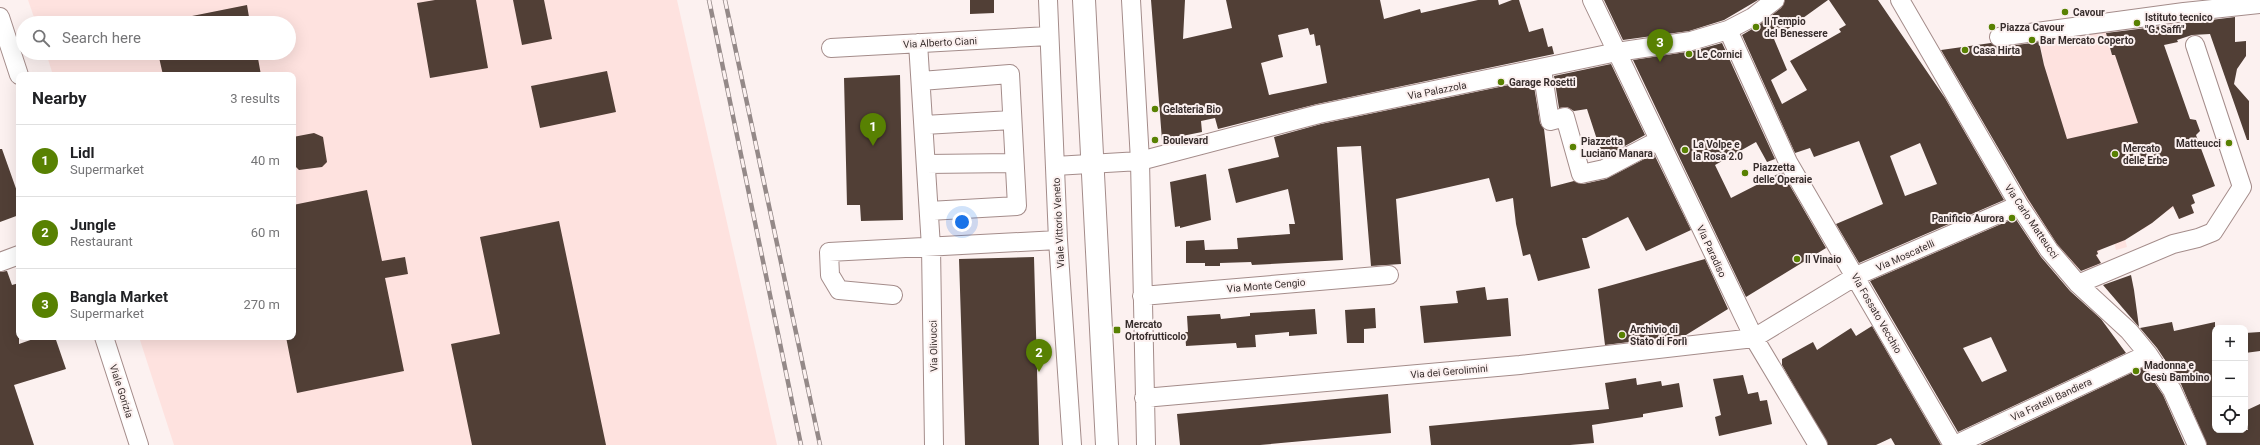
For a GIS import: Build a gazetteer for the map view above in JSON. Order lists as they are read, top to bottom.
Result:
{
  "streets": {
    "street": [
      "Via Alberto Ciani",
      "Via Palazzola",
      "Via Carlo Matteucci",
      "Viale Vittorio Veneto",
      "Via Paradiso",
      "Via Moscatelli",
      "Via Monte Cengio",
      "Via Fossato Vecchio",
      "Via Olivucci",
      "Via dei Gerolimini",
      "Viale Gorizia",
      "Via Fratelli Bandiera"
    ]
  },
  "crossings": [
    ["Via Alberto Ciani", "Viale Vittorio Veneto"],
    ["Via Alberto Ciani", "Via Olivucci"],
    ["Via Palazzola", "Viale Vittorio Veneto"],
    ["Via Palazzola", "Via Paradiso"],
    ["Via Palazzola", "Via Fossato Vecchio"],
    ["Via Carlo Matteucci", "Via Moscatelli"],
    ["Via Carlo Matteucci", "Via Fratelli Bandiera"],
    ["Via Paradiso", "Via Moscatelli"],
    ["Via Paradiso", "Via dei Gerolimini"],
    ["Via Moscatelli", "Via Fossato Vecchio"],
    ["Via Moscatelli", "Via dei Gerolimini"],
    ["Via Fossato Vecchio", "Via Fratelli Bandiera"]
  ],
  "places": {
    "other": [
      "Cavour",
      "Istituto tecnico \"G. Saffi\"",
      "Il Tempio del Benessere",
      "Piazza Cavour",
      "Bar Mercato Coperto",
      "Casa Hirta",
      "Le Cornici",
      "Garage Rosetti",
      "Gelateria Bio",
      "Boulevard",
      "Matteucci",
      "Piazzetta Luciano Manara",
      "La Volpe e la Rosa 2.0",
      "Mercato delle Erbe",
      "Piazzetta delle Operaie",
      "Panificio Aurora",
      "Il Vinaio",
      "Archivio di Stato di Forlì",
      "Madonna e Gesù Bambino"
    ],
    "transit": ["Mercato Ortofrutticolo"]
  },
  "page": {
    "search": "Search here",
    "pins": ["3", "1", "2"],
    "heading": ["Nearby", "3 results"],
    "list": [
      {
        "mark": "1",
        "name": "Lidl",
        "note": "Supermarket",
        "value": "40 m"
      },
      {
        "mark": "2",
        "name": "Jungle",
        "note": "Restaurant",
        "value": "60 m"
      },
      {
        "mark": "3",
        "name": "Bangla Market",
        "note": "Supermarket",
        "value": "270 m"
      }
    ],
    "map_buttons": ["+", "−"]
  }
}
